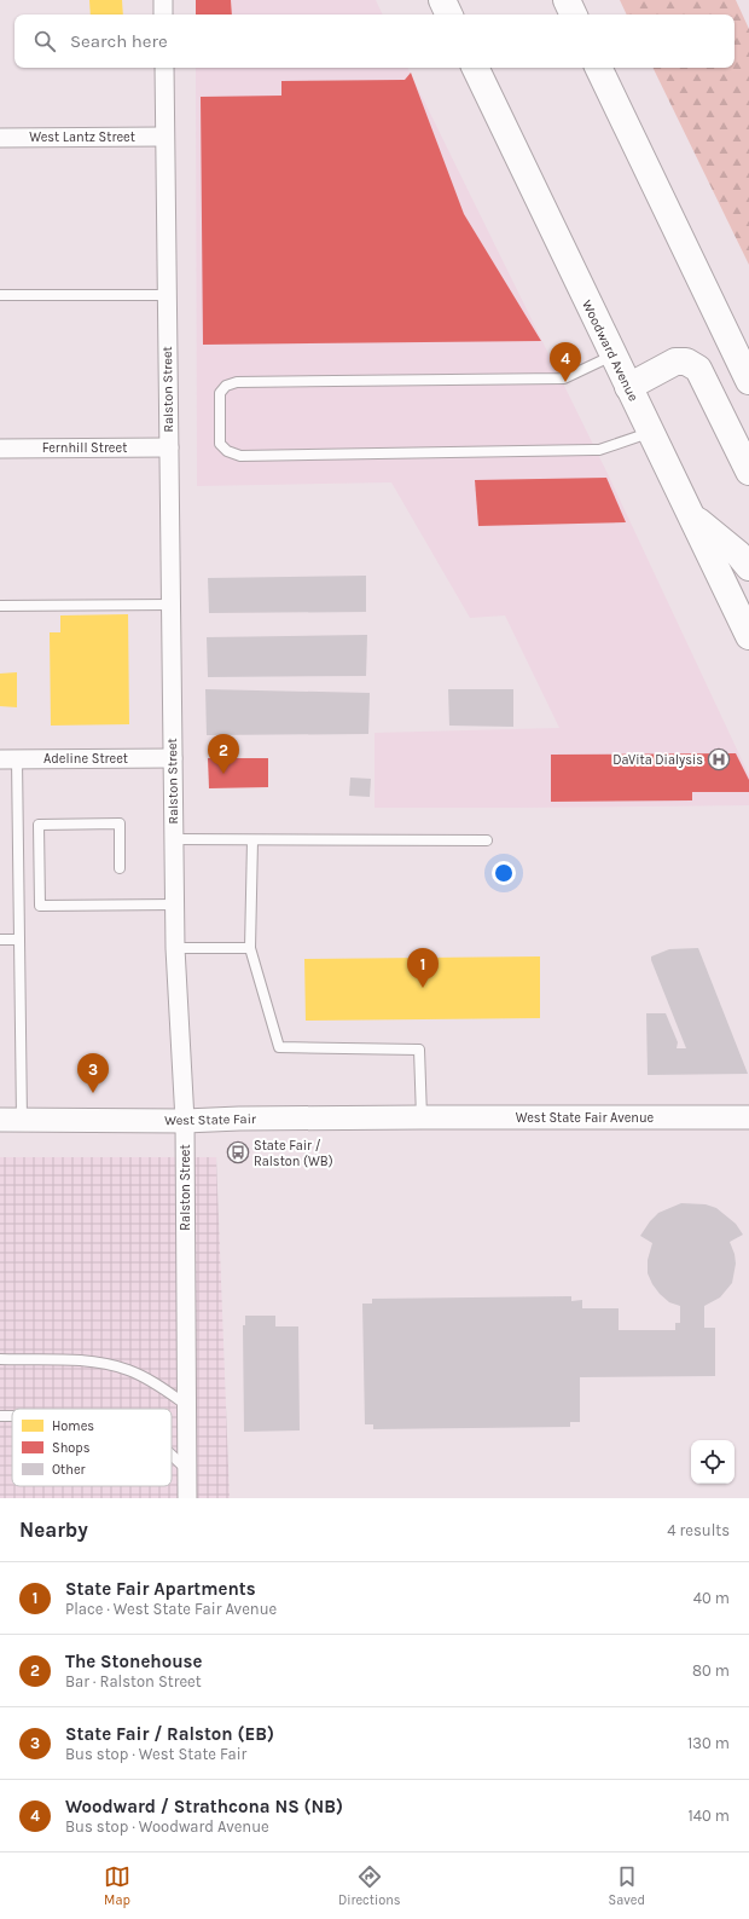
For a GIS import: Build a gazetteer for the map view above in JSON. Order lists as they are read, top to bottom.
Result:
{
  "streets": {
    "main road": ["Woodward Avenue"],
    "street": [
      "West Lantz Street",
      "Ralston Street",
      "Fernhill Street",
      "Adeline Street",
      "West State Fair Avenue",
      "West State Fair"
    ]
  },
  "crossings": [
    ["West Lantz Street", "Ralston Street"],
    ["Ralston Street", "Fernhill Street"],
    ["Ralston Street", "Adeline Street"],
    ["Ralston Street", "West State Fair"],
    ["West State Fair Avenue", "West State Fair"]
  ],
  "places": {
    "hospital": ["DaVita Dialysis"],
    "bus stop": ["State Fair / Ralston (WB)"]
  },
  "legend": ["Homes", "Shops", "Other"],
  "page": {
    "search": "Search here",
    "pins": [
      "4",
      "2",
      "1",
      "3"
    ],
    "heading": ["Nearby", "4 results"],
    "list": [
      {
        "mark": "1",
        "name": "State Fair Apartments",
        "note": "Place · West State Fair Avenue",
        "value": "40 m"
      },
      {
        "mark": "2",
        "name": "The Stonehouse",
        "note": "Bar · Ralston Street",
        "value": "80 m"
      },
      {
        "mark": "3",
        "name": "State Fair / Ralston (EB)",
        "note": "Bus stop · West State Fair",
        "value": "130 m"
      },
      {
        "mark": "4",
        "name": "Woodward / Strathcona NS (NB)",
        "note": "Bus stop · Woodward Avenue",
        "value": "140 m"
      }
    ],
    "nav": ["Map", "Directions", "Saved"]
  }
}
